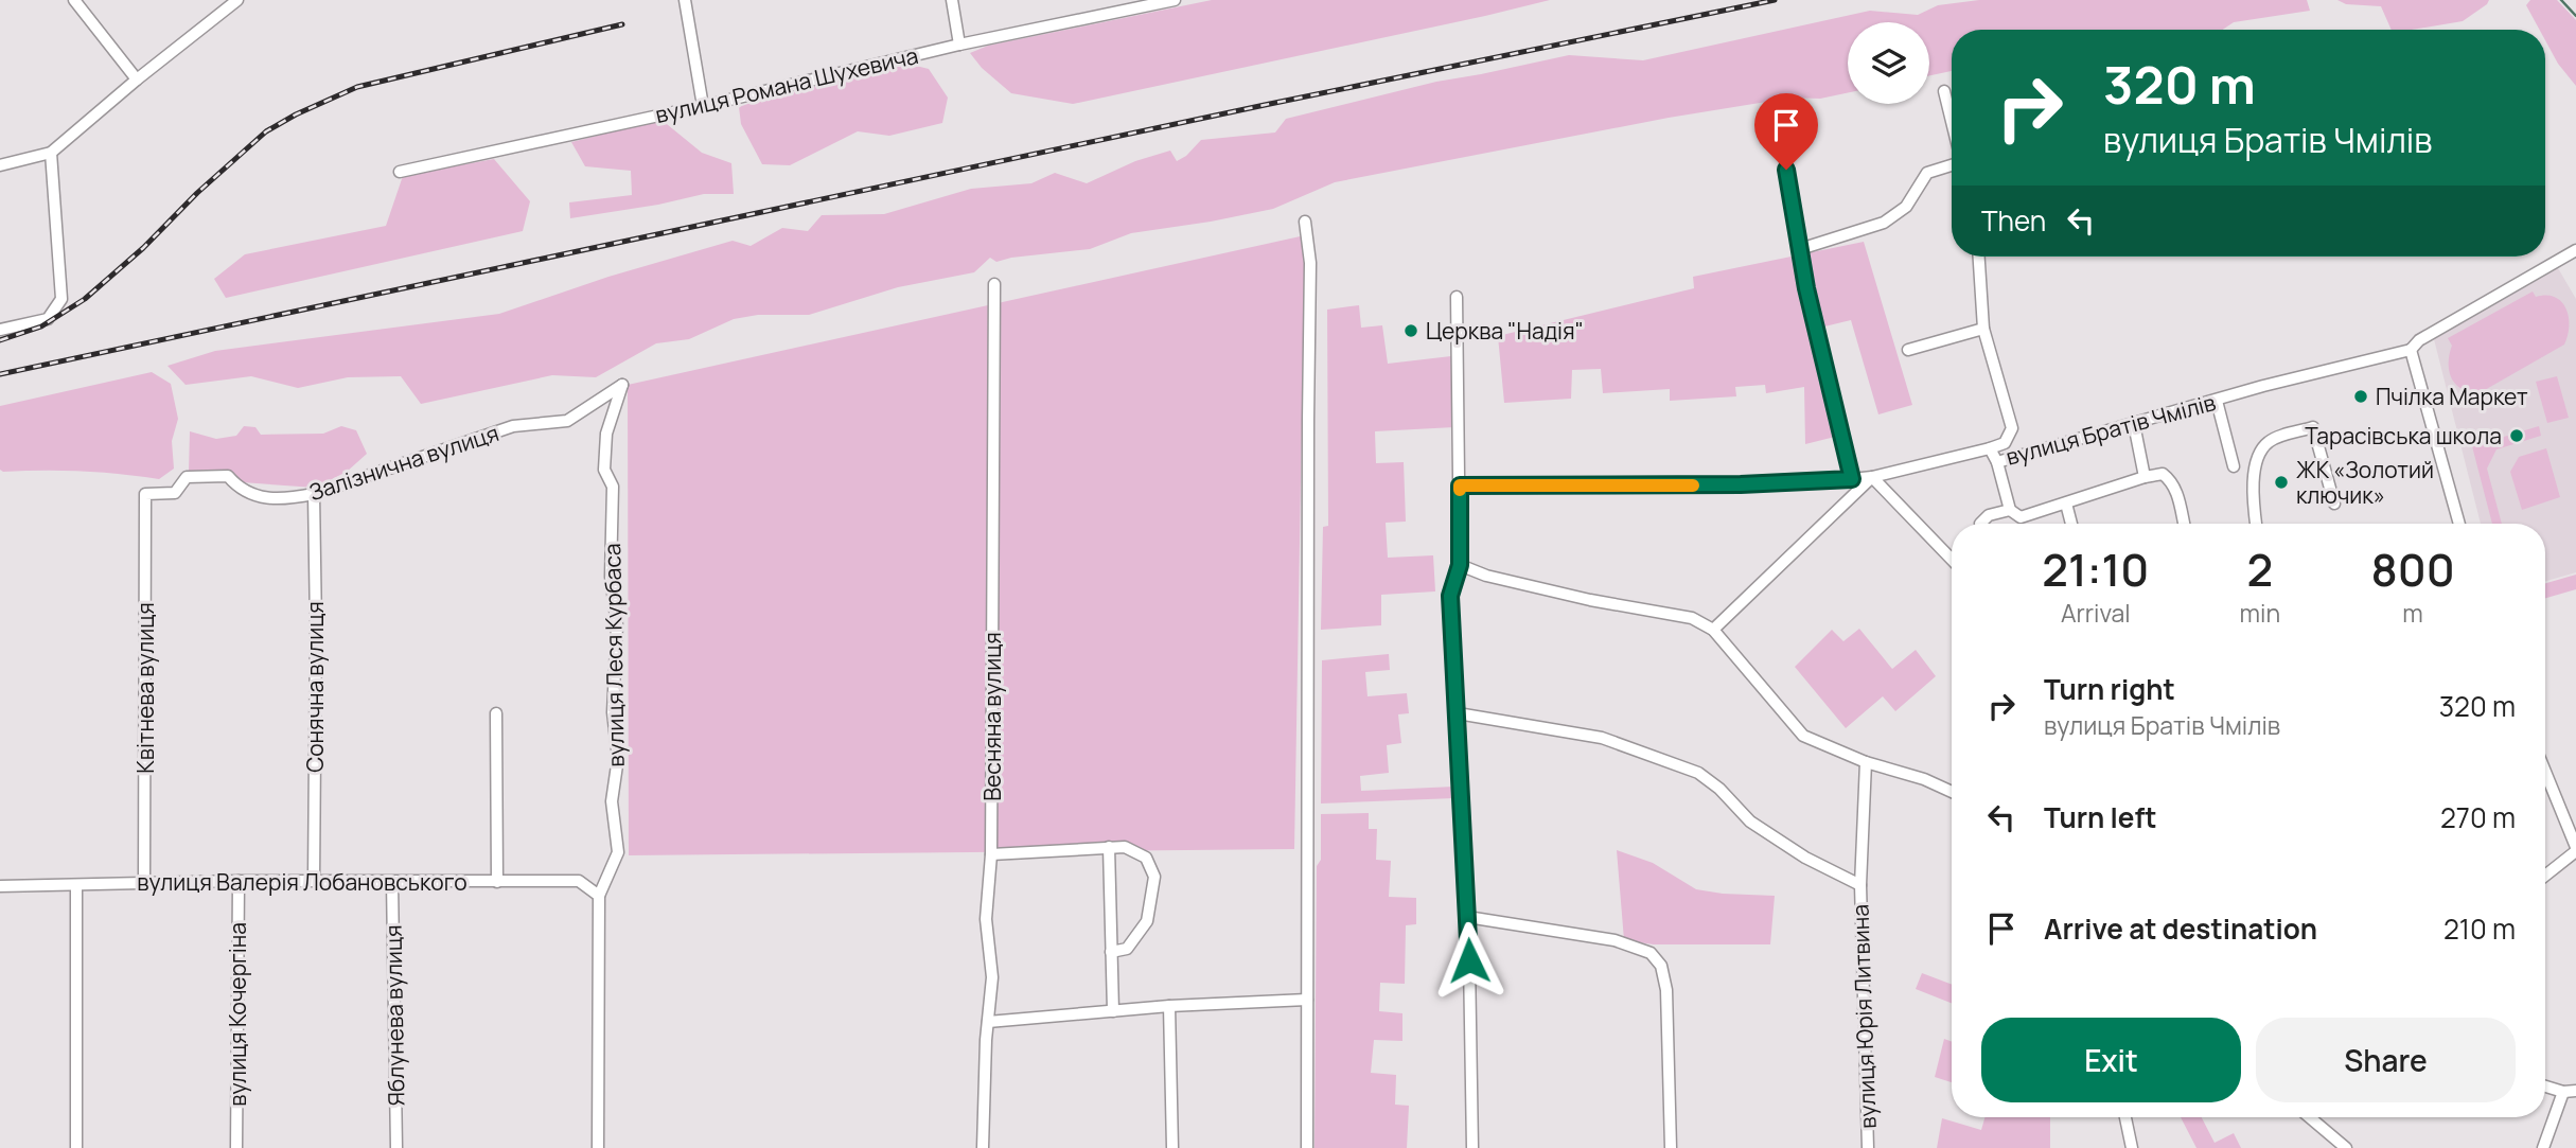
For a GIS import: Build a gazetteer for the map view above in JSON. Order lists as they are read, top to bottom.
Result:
{
  "streets": {
    "street": [
      "вулиця Романа Шухевича",
      "вулиця Братів Чмілів",
      "Залізнична вулиця",
      "вулиця Леся Курбаса",
      "Сонячна вулиця",
      "Квітнева вулиця",
      "Весняна вулиця",
      "вулиця Валерія Лобановського",
      "вулиця Кочергіна",
      "Яблунева вулиця",
      "вулиця Юрія Литвина"
    ]
  },
  "crossings": [
    ["Залізнична вулиця", "вулиця Леся Курбаса"],
    ["Залізнична вулиця", "Сонячна вулиця"],
    ["Залізнична вулиця", "Квітнева вулиця"],
    ["вулиця Леся Курбаса", "вулиця Валерія Лобановського"],
    ["Сонячна вулиця", "вулиця Валерія Лобановського"],
    ["Квітнева вулиця", "вулиця Валерія Лобановського"],
    ["вулиця Валерія Лобановського", "вулиця Кочергіна"],
    ["вулиця Валерія Лобановського", "Яблунева вулиця"]
  ],
  "places": [
    "Церква \"Надія\"",
    "Пчілка Маркет",
    "Тарасівська школа",
    "ЖК «Золотий ключик»"
  ],
  "page": {
    "turn": ["320 m", "вулиця Братів Чмілів"],
    "then": "Then",
    "eta": [
      "21:10",
      "Arrival",
      "2",
      "min",
      "800",
      "m"
    ],
    "list": [
      {
        "name": "Turn right",
        "note": "вулиця Братів Чмілів",
        "value": "320 m"
      },
      {
        "name": "Turn left",
        "value": "270 m"
      },
      {
        "name": "Arrive at destination",
        "value": "210 m"
      }
    ],
    "buttons": ["Exit", "Share"]
  }
}
